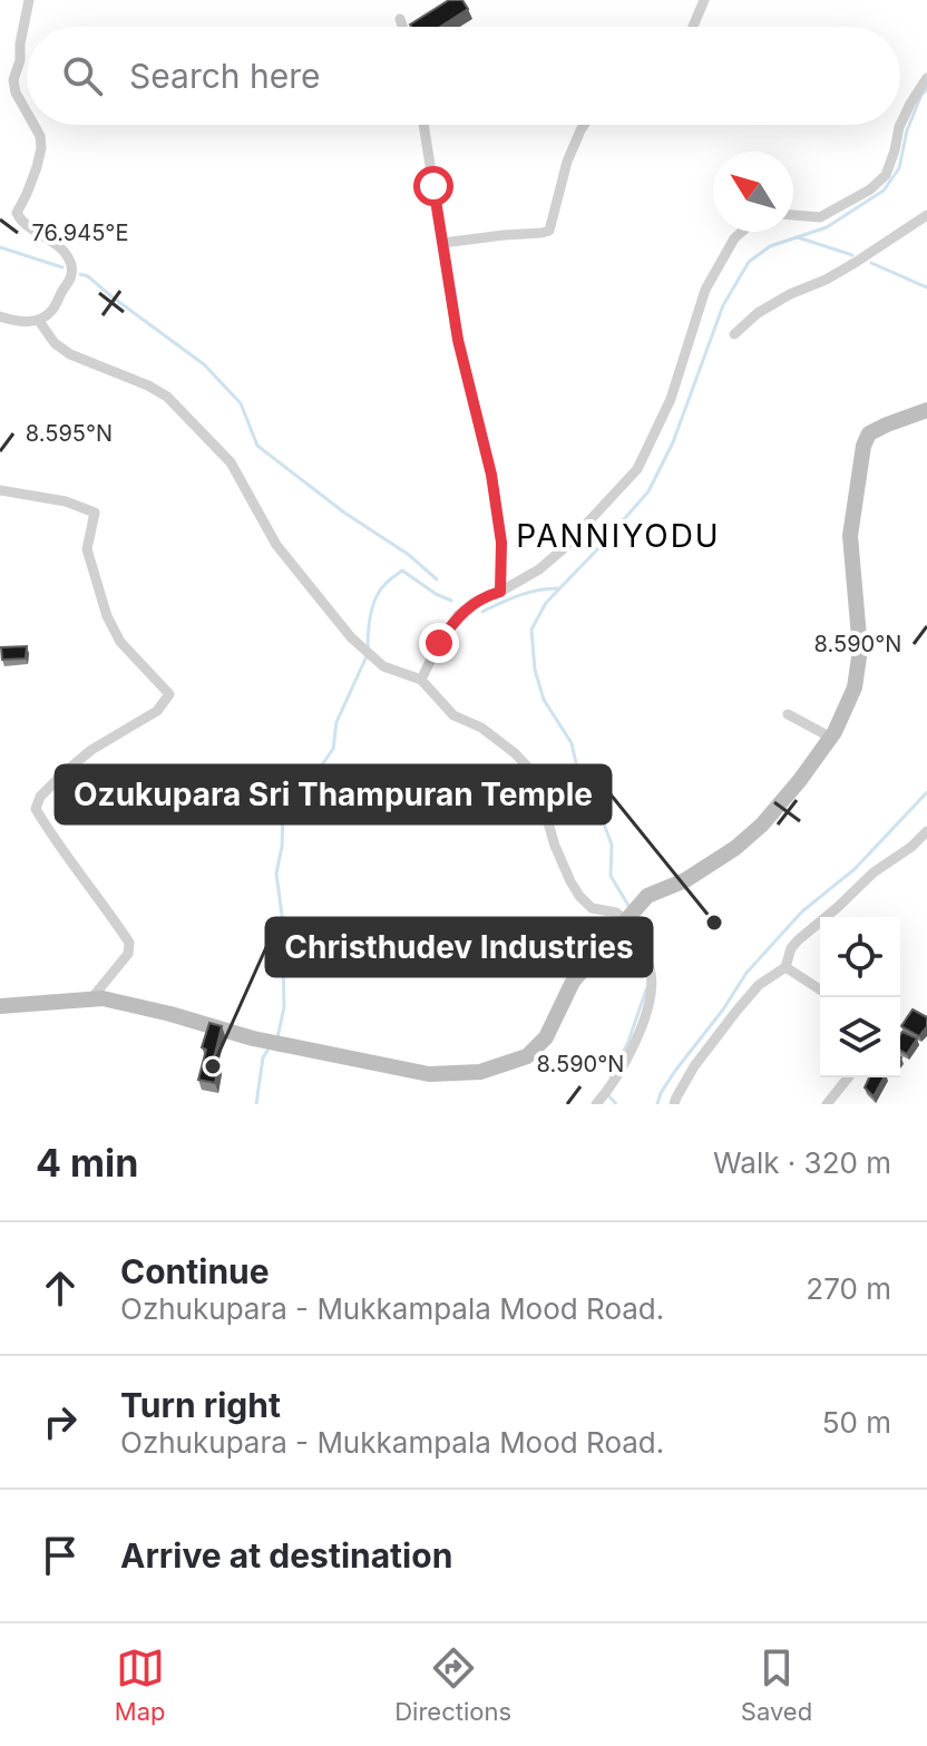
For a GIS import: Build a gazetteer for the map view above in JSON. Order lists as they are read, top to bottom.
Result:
{
  "districts": ["PANNIYODU"],
  "places": ["Ozukupara Sri Thampuran Temple", "Christhudev Industries"],
  "north": "top left",
  "page": {
    "search": "Search here",
    "heading": ["4 min", "Walk · 320 m"],
    "list": [
      ["Continue", "Ozhukupara - Mukkampala Mood Road.", "270 m"],
      ["Turn right", "Ozhukupara - Mukkampala Mood Road.", "50 m"],
      "Arrive at destination"
    ],
    "nav": ["Map", "Directions", "Saved"]
  },
  "coordinates": ["76.945°E", "8.595°N", "8.590°N"]
}
